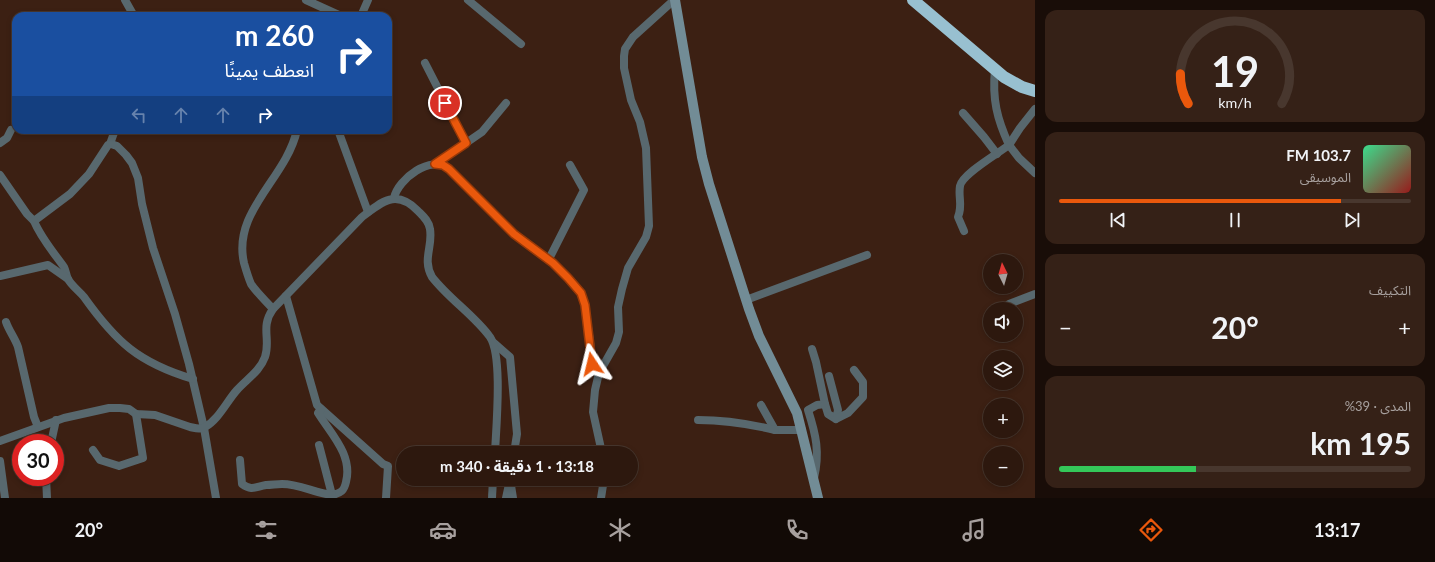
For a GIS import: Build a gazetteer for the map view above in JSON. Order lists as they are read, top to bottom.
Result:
{
  "north": "top",
  "page": {
    "turn": ["260 m", "انعطف يمينًا"],
    "song": ["103.7 FM", "الموسيقى"],
    "tile": [
      "التكييف",
      ["المدى · 39%", "195 km"]
    ],
    "map_buttons": ["+", "−"],
    "heat": ["−", "20°", "+"],
    "limit": "30",
    "trip": "13:18 · 1 دقيقة · 340 m",
    "tabs": ["13:17", "20°"],
    "gauge": ["19", "km/h"]
  }
}
